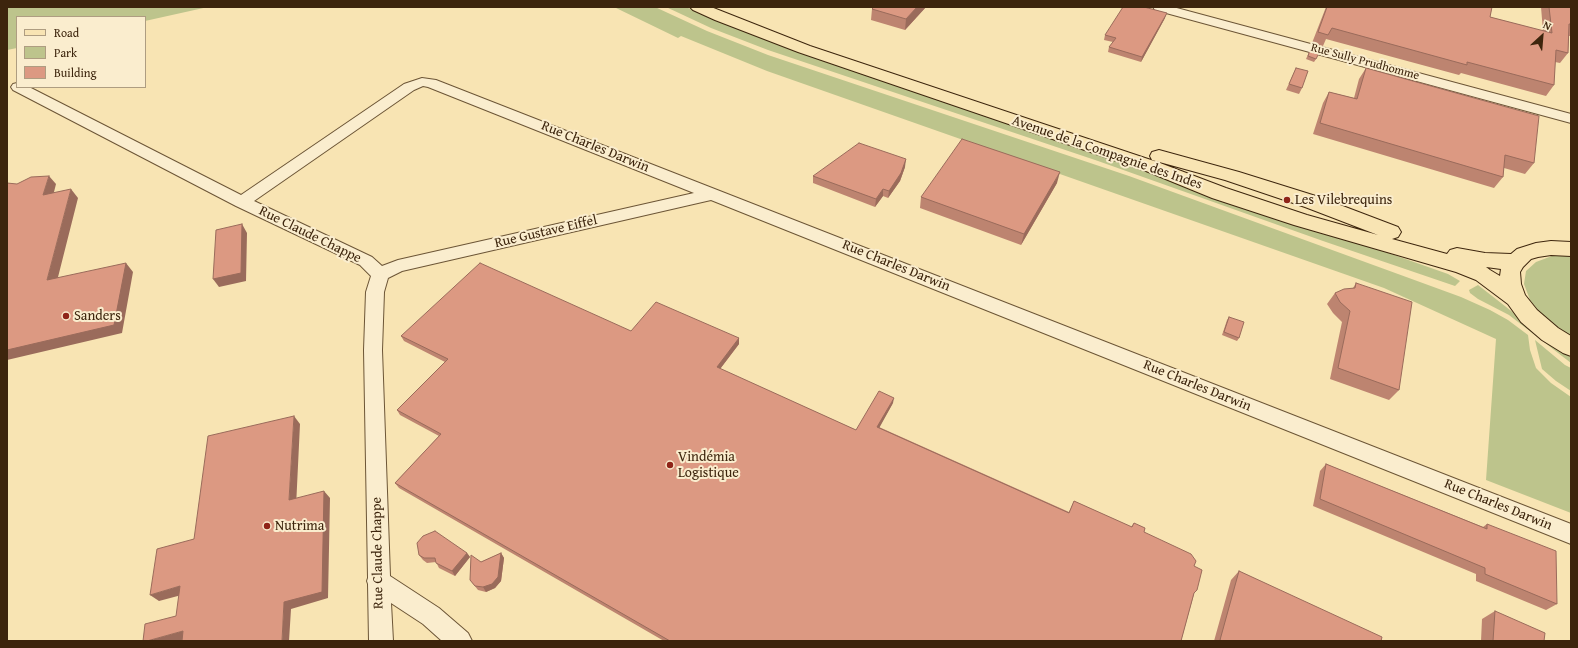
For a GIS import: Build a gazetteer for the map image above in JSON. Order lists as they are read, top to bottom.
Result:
{
  "streets": {
    "main road": ["Avenue de la Compagnie des Indes"],
    "street": [
      "Rue Sully Prudhomme",
      "Rue Charles Darwin",
      "Rue Gustave Eiffel",
      "Rue Claude Chappe"
    ]
  },
  "crossings": [
    ["Rue Charles Darwin", "Rue Gustave Eiffel"],
    ["Rue Charles Darwin", "Rue Claude Chappe"],
    ["Rue Gustave Eiffel", "Rue Claude Chappe"]
  ],
  "places": [
    "Les Vilebrequins",
    "Sanders",
    "Vindémia Logistique",
    "Nutrima"
  ],
  "legend": ["Road", "Park", "Building"],
  "north": "top right"
}
